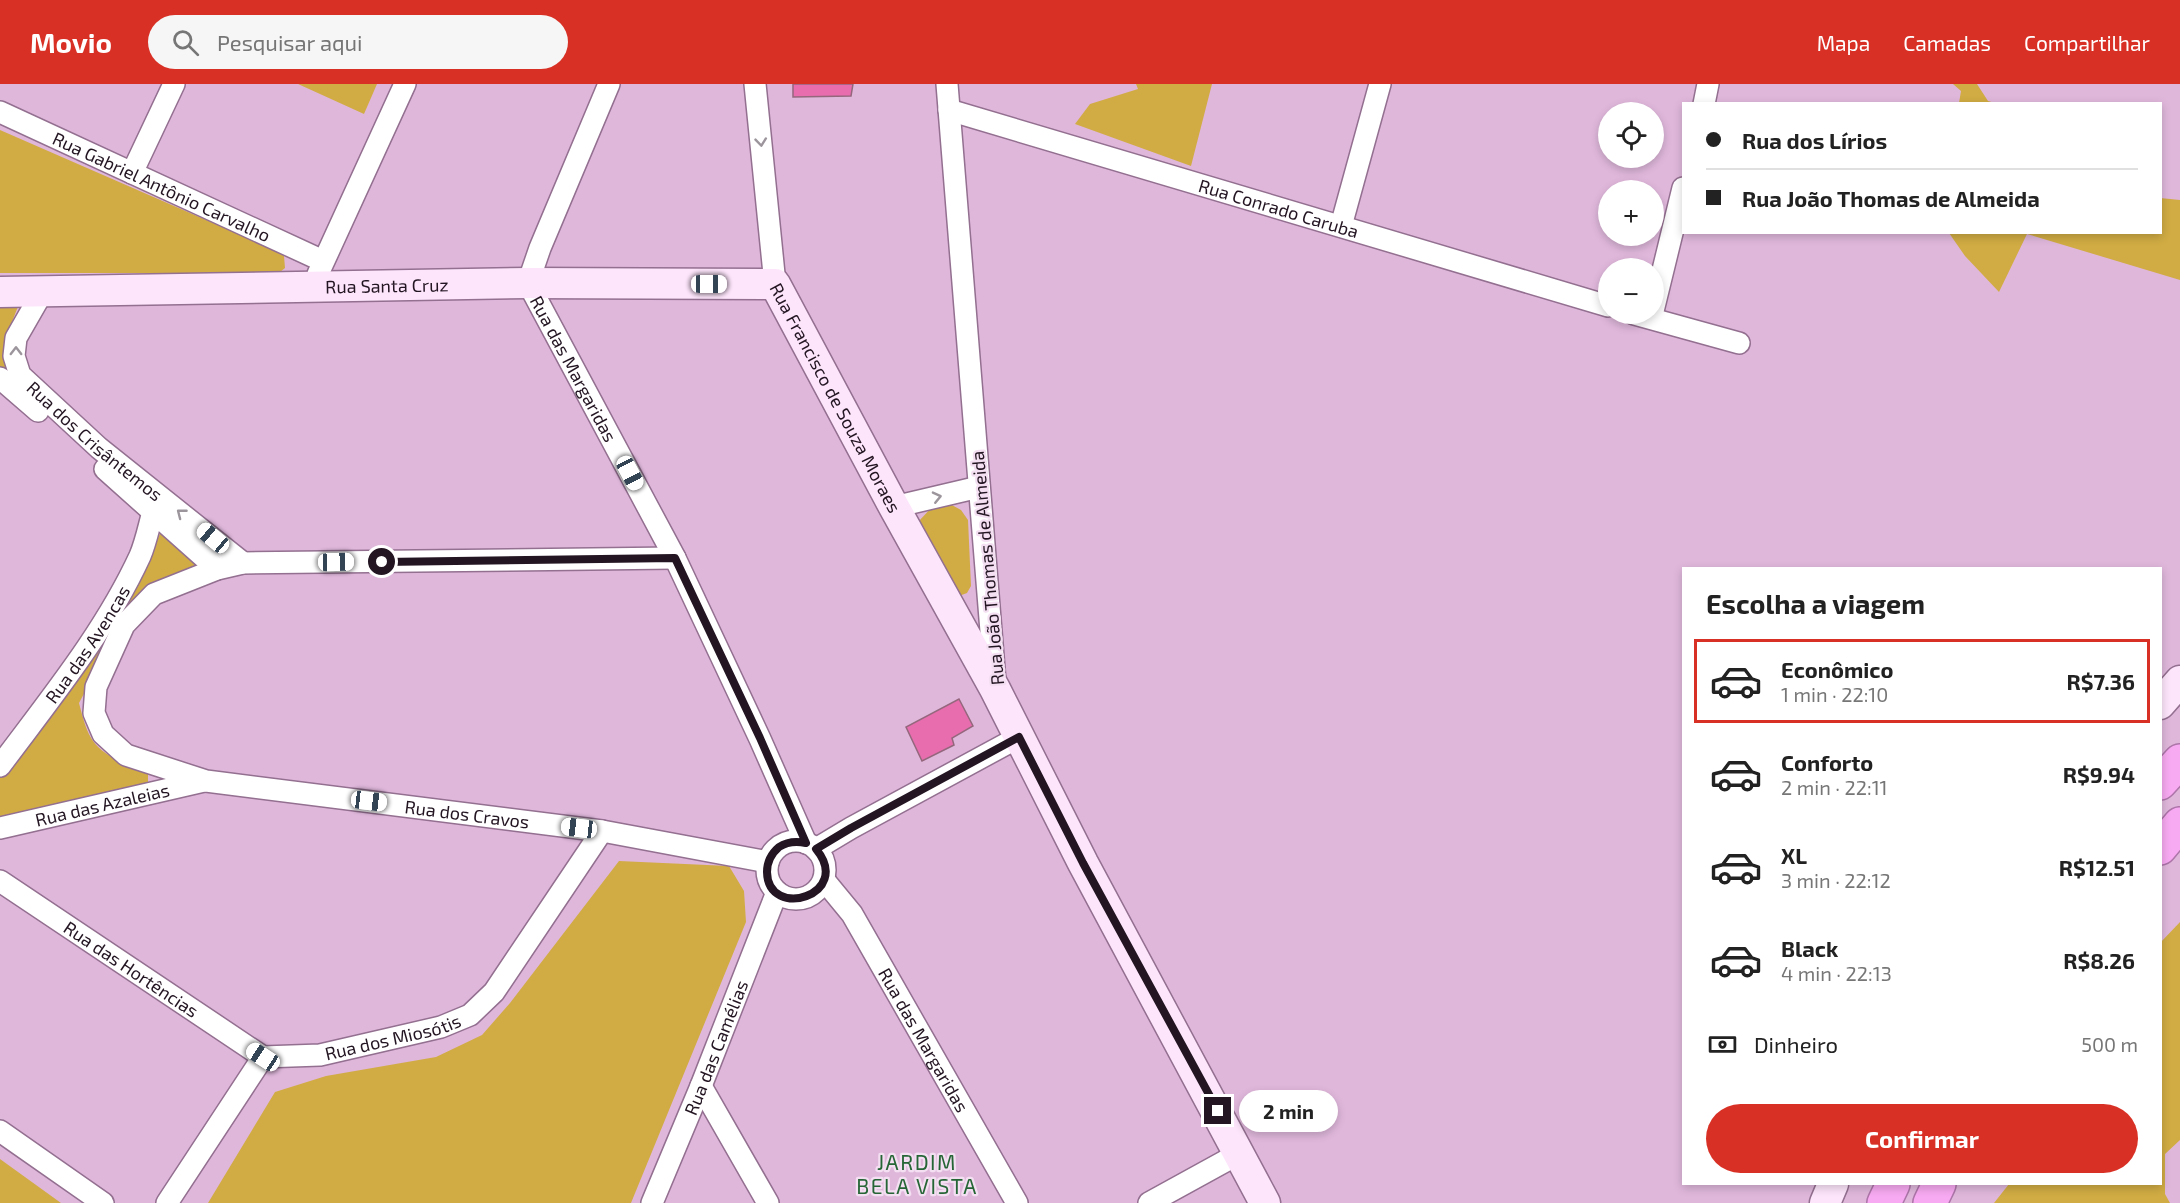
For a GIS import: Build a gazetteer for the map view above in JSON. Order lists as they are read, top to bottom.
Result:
{
  "streets": {
    "street": [
      "Rua Gabriel Antônio Carvalho",
      "Rua Conrado Caruba",
      "Rua Santa Cruz",
      "Rua das Margaridas",
      "Rua Francisco de Souza Moraes",
      "Rua dos Crisântemos",
      "Rua João Thomas de Almeida",
      "Rua das Avencas",
      "Rua das Azaleias",
      "Rua dos Cravos",
      "Rua das Hortências",
      "Rua dos Miosótis",
      "Rua das Camélias"
    ]
  },
  "crossings": [
    ["Rua Gabriel Antônio Carvalho", "Rua Santa Cruz"],
    ["Rua Conrado Caruba", "Rua João Thomas de Almeida"],
    ["Rua Santa Cruz", "Rua das Margaridas"],
    ["Rua Santa Cruz", "Rua Francisco de Souza Moraes"],
    ["Rua Santa Cruz", "Rua dos Crisântemos"],
    ["Rua das Margaridas", "Rua dos Cravos"],
    ["Rua das Margaridas", "Rua das Camélias"],
    ["Rua Francisco de Souza Moraes", "Rua João Thomas de Almeida"],
    ["Rua dos Crisântemos", "Rua das Avencas"],
    ["Rua dos Crisântemos", "Rua dos Cravos"],
    ["Rua das Azaleias", "Rua dos Cravos"],
    ["Rua dos Cravos", "Rua dos Miosótis"],
    ["Rua dos Cravos", "Rua das Camélias"],
    ["Rua das Hortências", "Rua dos Miosótis"]
  ],
  "districts": ["JARDIM BELA VISTA"],
  "page": {
    "header": "Movio",
    "search": "Pesquisar aqui",
    "nav": ["Mapa", "Camadas", "Compartilhar"],
    "map_buttons": ["+", "−"],
    "banner": ["Rua dos Lírios", "Rua João Thomas de Almeida"],
    "heading": "Escolha a viagem",
    "list": [
      {
        "name": "Econômico",
        "note": "1 min · 22:10",
        "value": "R$7.36"
      },
      {
        "name": "Conforto",
        "note": "2 min · 22:11",
        "value": "R$9.94"
      },
      {
        "name": "XL",
        "note": "3 min · 22:12",
        "value": "R$12.51"
      },
      {
        "name": "Black",
        "note": "4 min · 22:13",
        "value": "R$8.26"
      }
    ],
    "pay": ["Dinheiro", "500 m"],
    "bubble": "2 min",
    "buttons": "Confirmar"
  }
}
